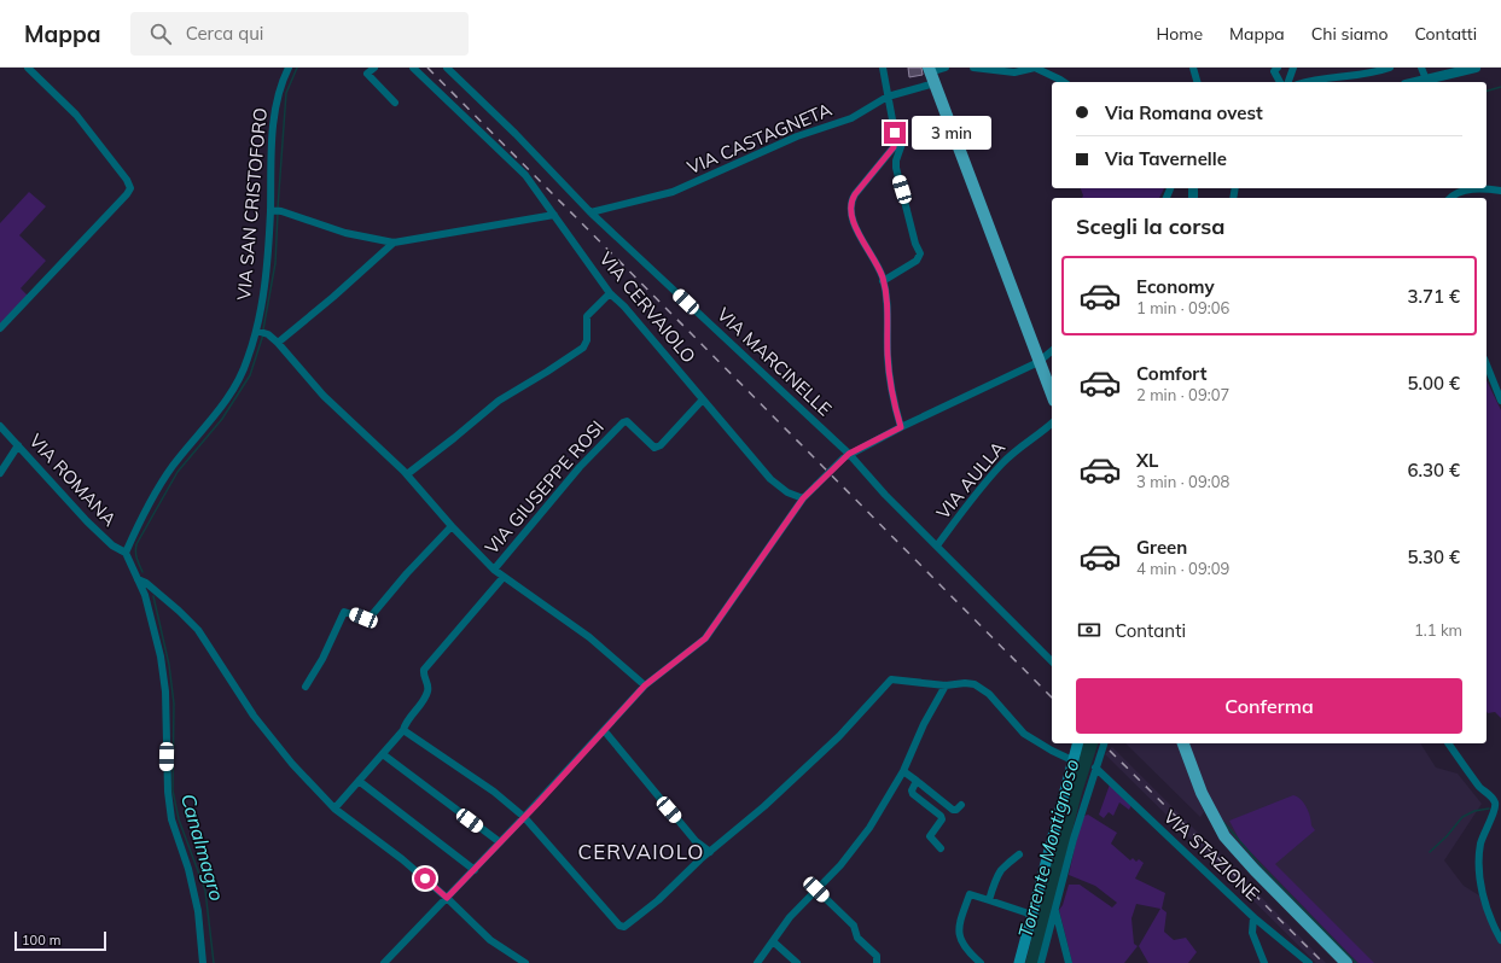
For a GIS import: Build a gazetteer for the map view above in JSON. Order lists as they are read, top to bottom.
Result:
{
  "streets": {
    "street": [
      "VIA CASTAGNETA",
      "VIA SAN CRISTOFORO",
      "VIA CERVAIOLO",
      "VIA MARCINELLE",
      "VIA ROMANA",
      "VIA AULLA",
      "VIA GIUSEPPE ROSI",
      "VIA STAZIONE"
    ]
  },
  "crossings": [
    ["VIA CASTAGNETA", "VIA MARCINELLE"],
    ["VIA SAN CRISTOFORO", "VIA ROMANA"],
    ["VIA CERVAIOLO", "VIA GIUSEPPE ROSI"],
    ["VIA MARCINELLE", "VIA AULLA"]
  ],
  "districts": ["CERVAIOLO"],
  "water": ["Canalmagro", "Torrente Montignoso"],
  "scale_bar": "100 m",
  "page": {
    "header": "Mappa",
    "search": "Cerca qui",
    "nav": [
      "Home",
      "Mappa",
      "Chi siamo",
      "Contatti"
    ],
    "banner": ["Via Romana ovest", "Via Tavernelle"],
    "bubble": "3 min",
    "heading": "Scegli la corsa",
    "list": [
      {
        "name": "Economy",
        "note": "1 min · 09:06",
        "value": "3.71 €"
      },
      {
        "name": "Comfort",
        "note": "2 min · 09:07",
        "value": "5.00 €"
      },
      {
        "name": "XL",
        "note": "3 min · 09:08",
        "value": "6.30 €"
      },
      {
        "name": "Green",
        "note": "4 min · 09:09",
        "value": "5.30 €"
      }
    ],
    "pay": ["Contanti", "1.1 km"],
    "buttons": "Conferma",
    "scale": "100 m"
  }
}
